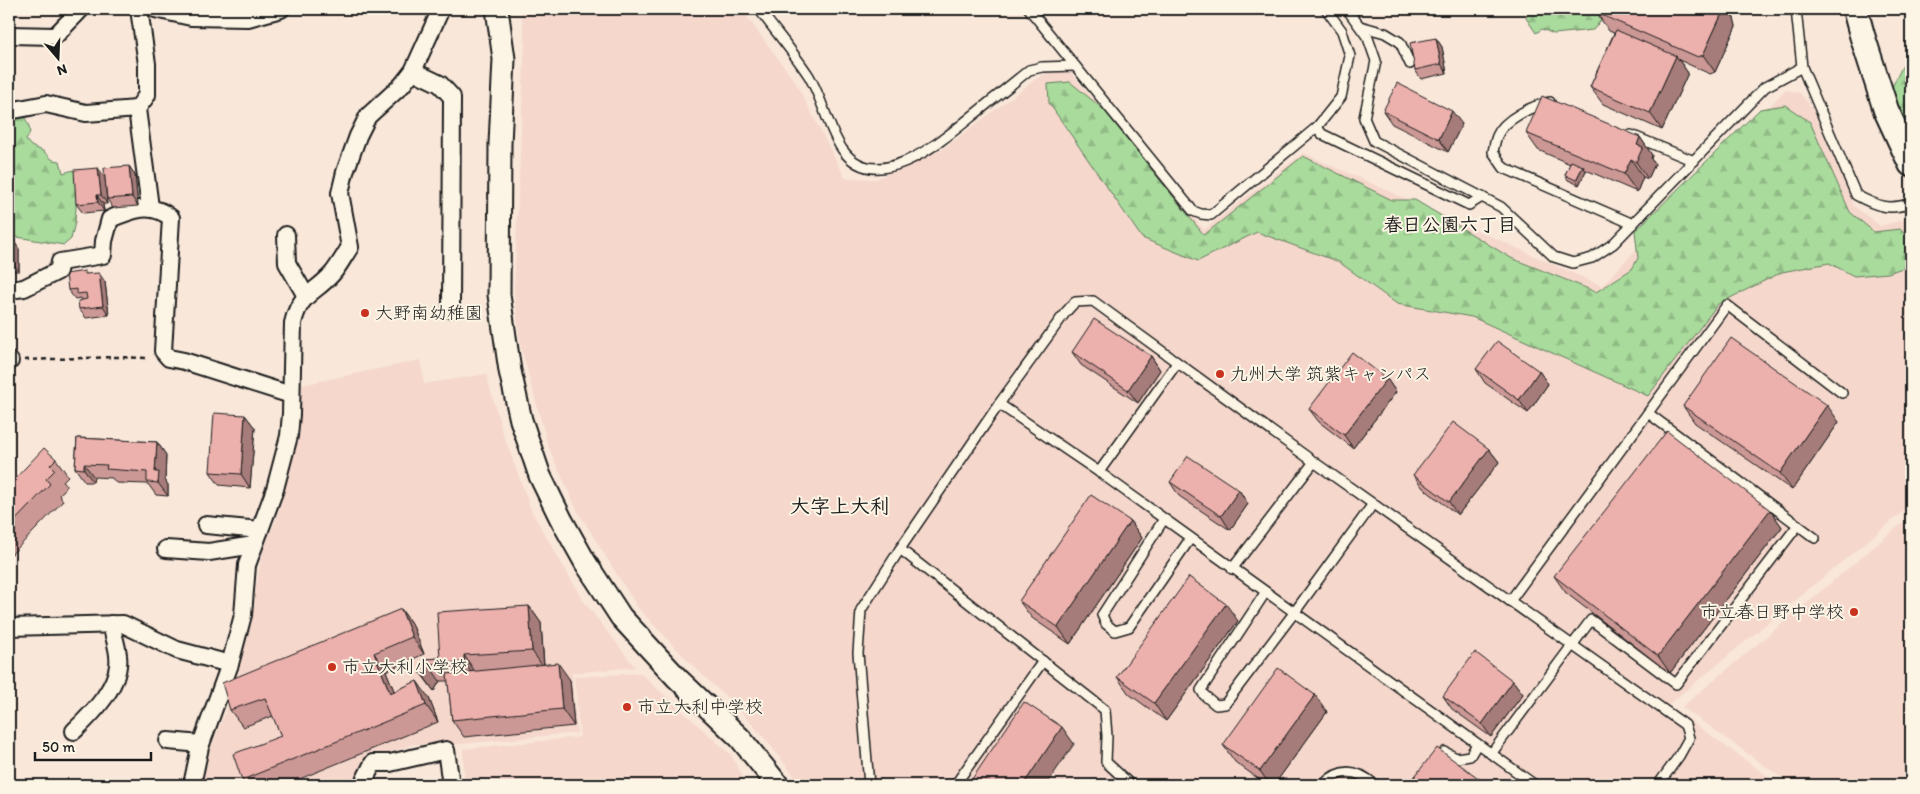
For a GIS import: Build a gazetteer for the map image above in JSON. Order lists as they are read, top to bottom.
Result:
{
  "districts": ["春日公園六丁目", "大字上大利"],
  "places": [
    "大野南幼稚園",
    "九州大学 筑紫キャンパス",
    "市立春日野中学校",
    "市立大利小学校",
    "市立大利中学校"
  ],
  "scale_bar": "50 m",
  "north": "bottom"
}
